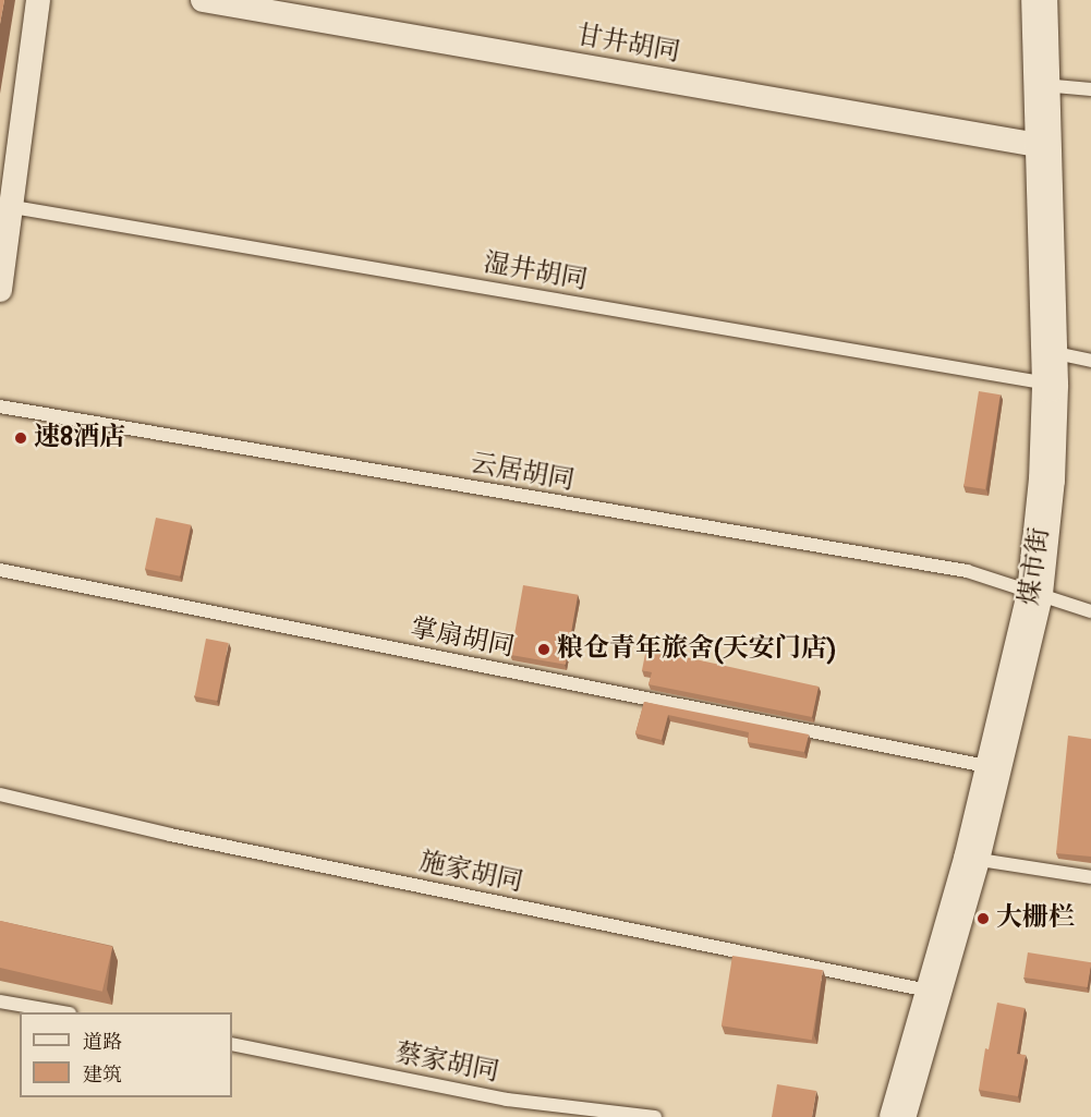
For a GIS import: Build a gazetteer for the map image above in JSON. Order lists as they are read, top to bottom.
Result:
{
  "streets": {
    "main road": ["煤市街"],
    "street": ["甘井胡同"],
    "lane": [
      "湿井胡同",
      "云居胡同",
      "掌扇胡同",
      "施家胡同",
      "蔡家胡同"
    ]
  },
  "crossings": [
    ["甘井胡同", "煤市街"],
    ["湿井胡同", "煤市街"],
    ["云居胡同", "煤市街"],
    ["煤市街", "掌扇胡同"],
    ["煤市街", "施家胡同"]
  ],
  "places": ["速8酒店", "粮仓青年旅舍(天安门店)", "大栅栏"],
  "legend": ["道路", "建筑"]
}
